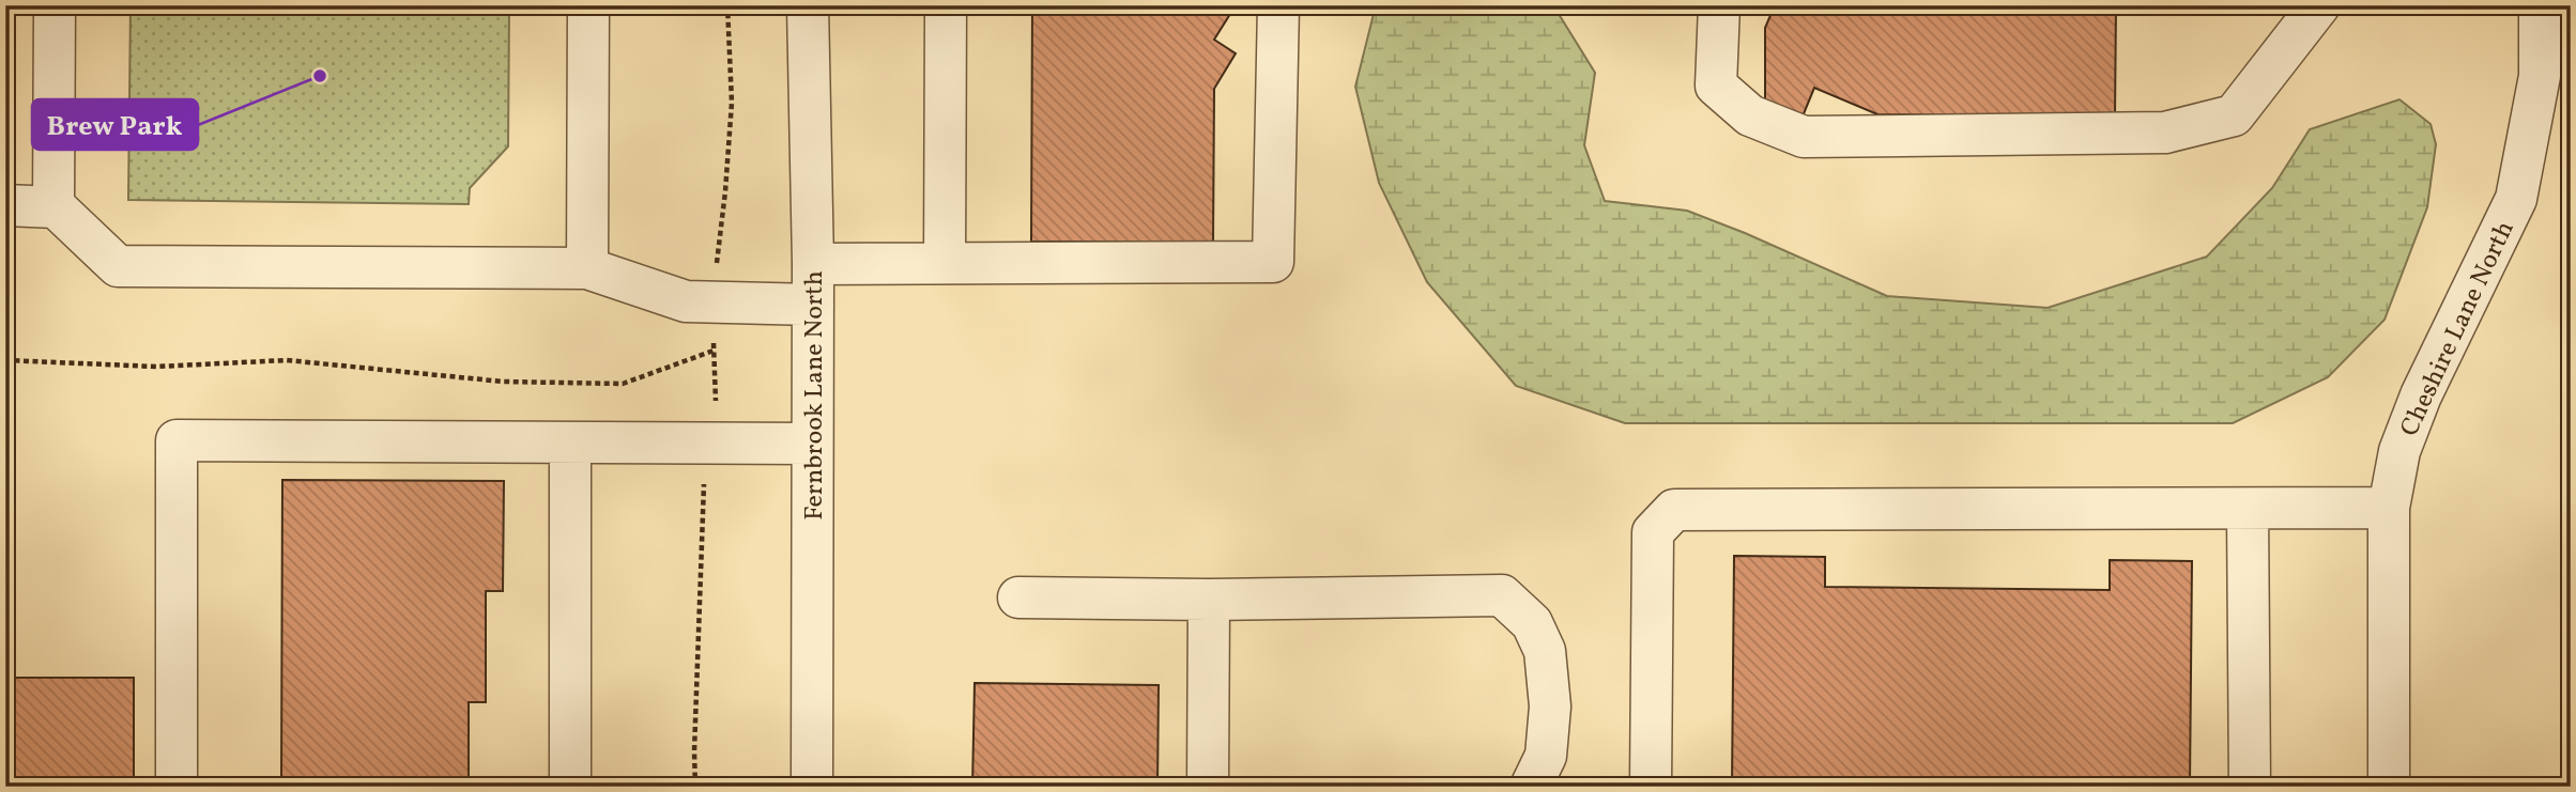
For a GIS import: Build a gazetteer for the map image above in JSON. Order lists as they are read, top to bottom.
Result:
{
  "streets": {
    "street": ["Cheshire Lane North", "Fernbrook Lane North"]
  },
  "places": ["Brew Park"]
}
